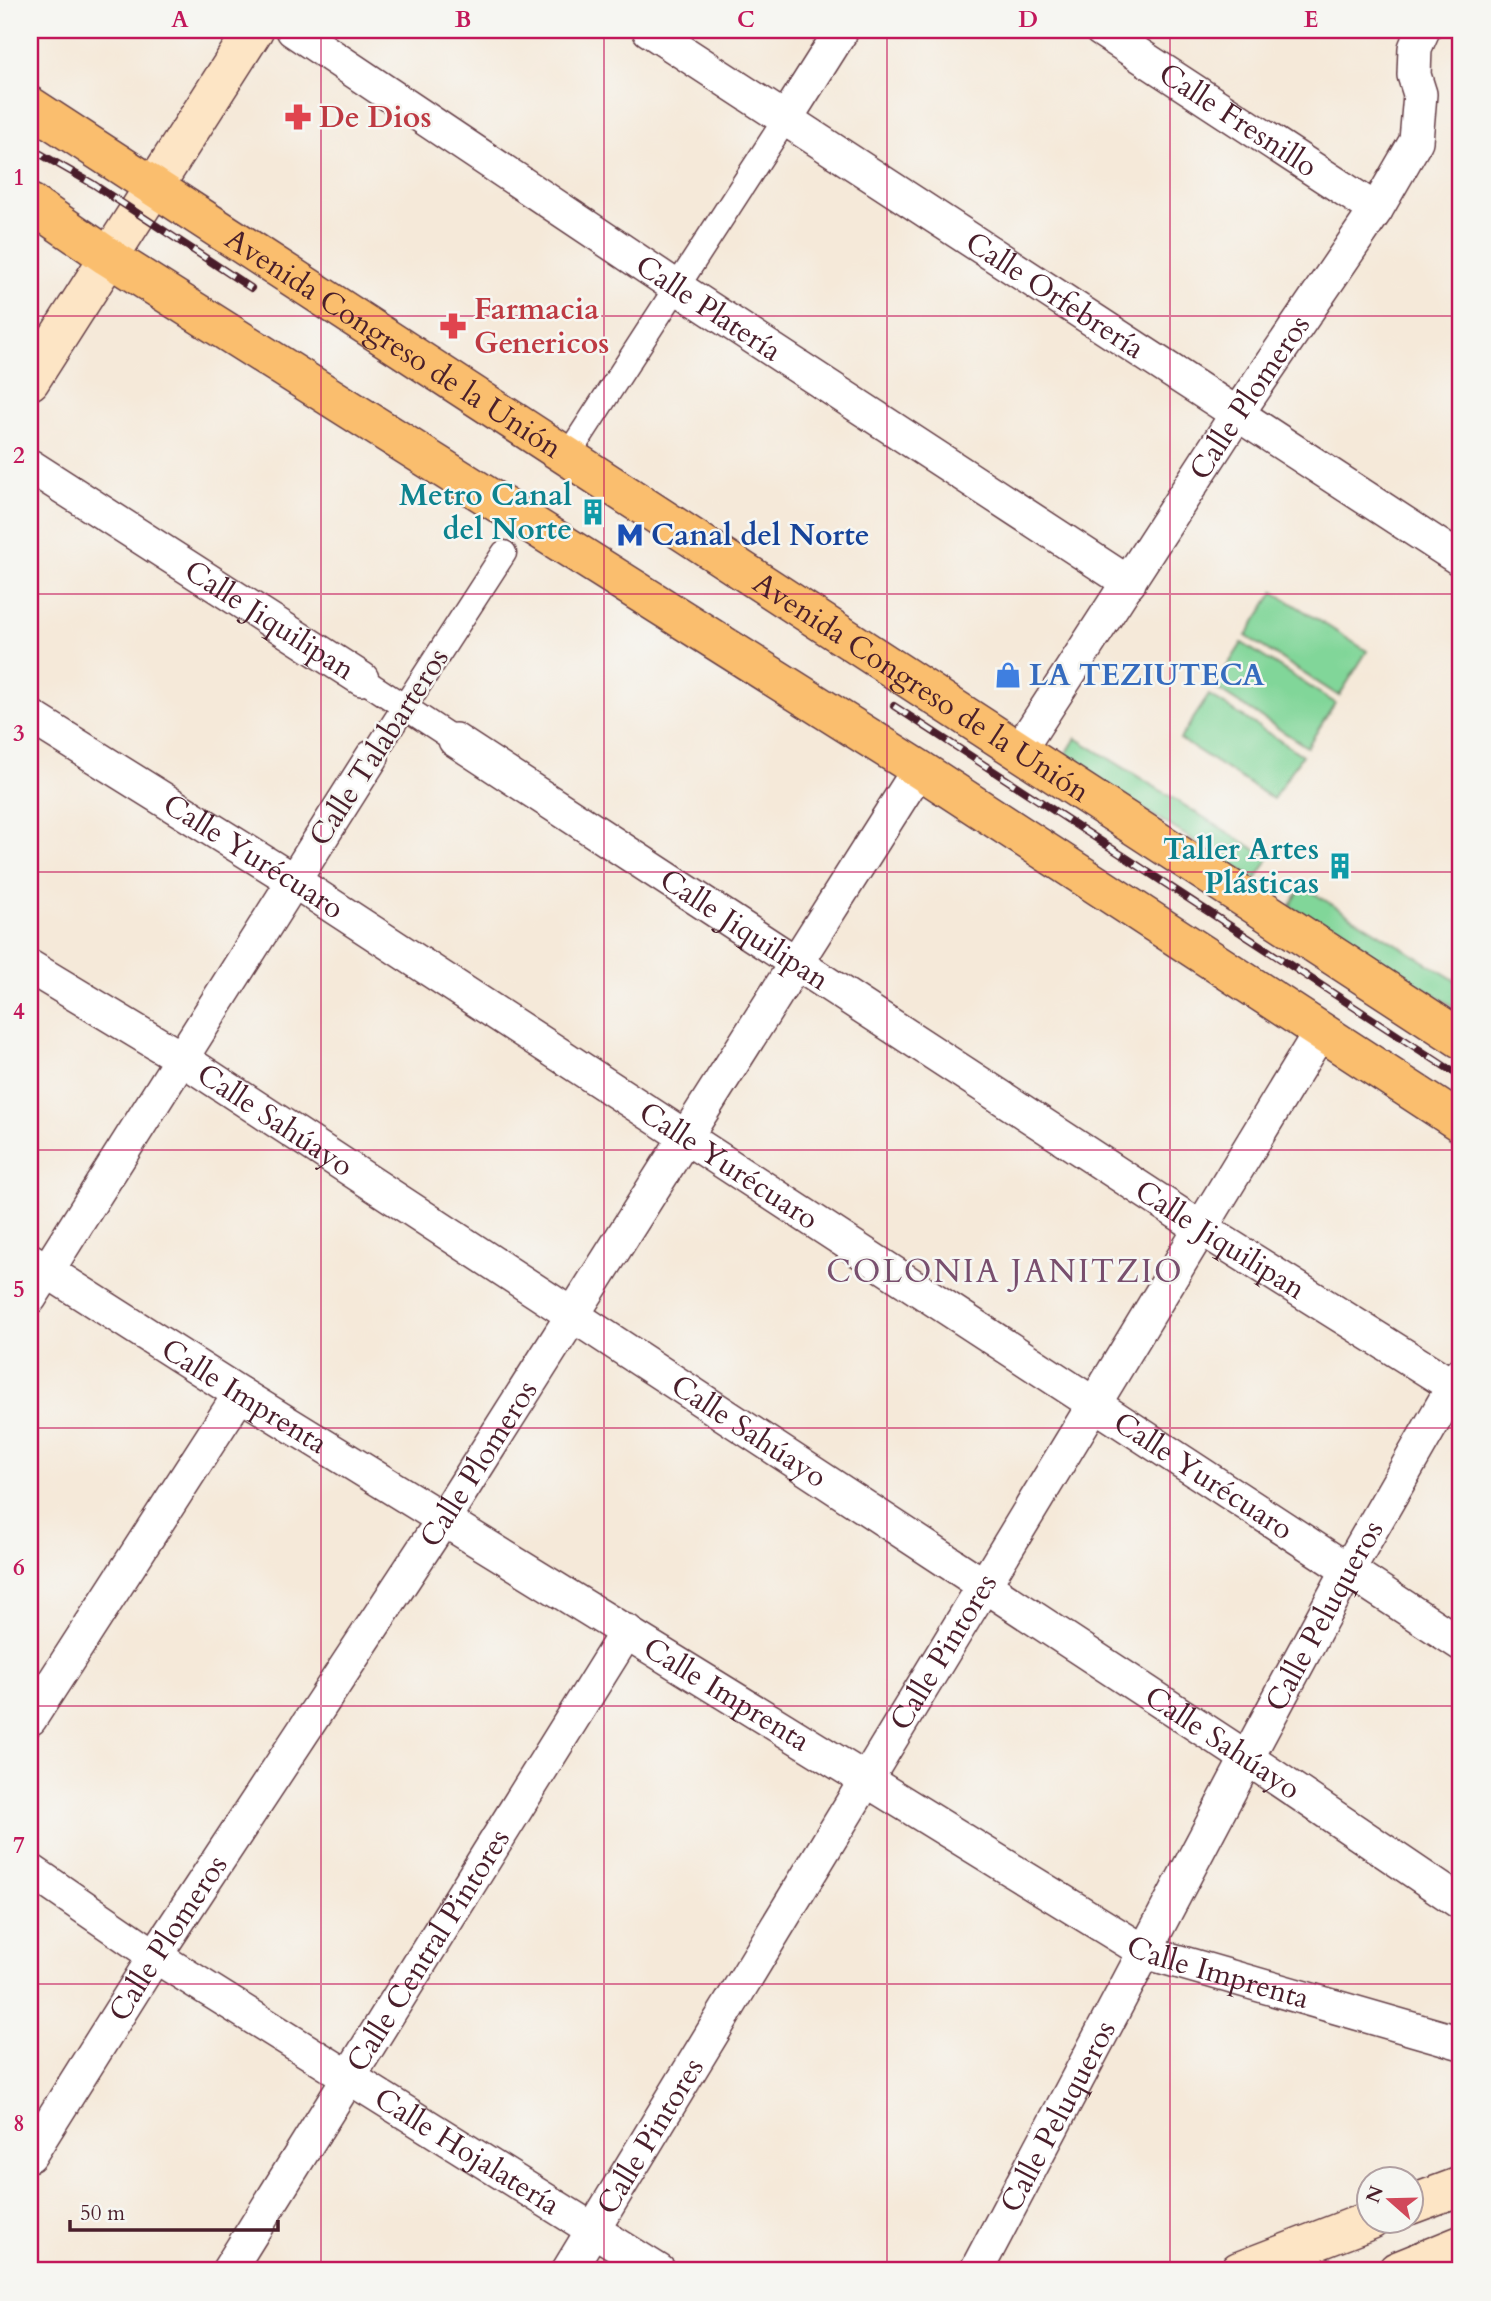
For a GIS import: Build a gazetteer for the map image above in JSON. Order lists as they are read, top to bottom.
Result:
{
  "streets": {
    "main road": ["Avenida Congreso de la Unión"],
    "street": [
      "Calle Fresnillo",
      "Calle Orfebrería",
      "Calle Platería",
      "Calle Plomeros",
      "Calle Jiquilipan",
      "Calle Talabarteros",
      "Calle Yurécuaro",
      "Calle Sahúayo",
      "Calle Imprenta",
      "Calle Peluqueros",
      "Calle Pintores",
      "Calle Central Pintores",
      "Calle Hojalatería"
    ]
  },
  "crossings": [
    ["Calle Fresnillo", "Calle Plomeros"],
    ["Calle Orfebrería", "Calle Plomeros"],
    ["Calle Platería", "Calle Plomeros"],
    ["Avenida Congreso de la Unión", "Calle Plomeros"],
    ["Calle Plomeros", "Calle Jiquilipan"],
    ["Calle Plomeros", "Calle Yurécuaro"],
    ["Calle Plomeros", "Calle Sahúayo"],
    ["Calle Plomeros", "Calle Imprenta"],
    ["Calle Plomeros", "Calle Hojalatería"],
    ["Calle Jiquilipan", "Calle Talabarteros"],
    ["Calle Jiquilipan", "Calle Peluqueros"],
    ["Calle Jiquilipan", "Calle Pintores"],
    ["Calle Talabarteros", "Calle Yurécuaro"],
    ["Calle Talabarteros", "Calle Sahúayo"],
    ["Calle Talabarteros", "Calle Imprenta"],
    ["Calle Yurécuaro", "Calle Peluqueros"],
    ["Calle Yurécuaro", "Calle Pintores"],
    ["Calle Sahúayo", "Calle Peluqueros"],
    ["Calle Sahúayo", "Calle Pintores"],
    ["Calle Imprenta", "Calle Peluqueros"],
    ["Calle Imprenta", "Calle Pintores"],
    ["Calle Imprenta", "Calle Central Pintores"],
    ["Calle Pintores", "Calle Hojalatería"],
    ["Calle Central Pintores", "Calle Hojalatería"]
  ],
  "districts": ["COLONIA JANITZIO"],
  "places": {
    "pharmacy": ["De Dios", "Farmacia Genericos"],
    "building": ["Metro Canal del Norte", "Taller Artes Plásticas"],
    "metro station": ["Canal del Norte"],
    "shop": ["LA TEZIUTECA"]
  },
  "scale_bar": "50 m",
  "north": "left",
  "grid": {
    "columns": [
      "A",
      "B",
      "C",
      "D",
      "E"
    ],
    "rows": [
      "1",
      "2",
      "3",
      "4",
      "5",
      "6",
      "7",
      "8"
    ]
  }
}
